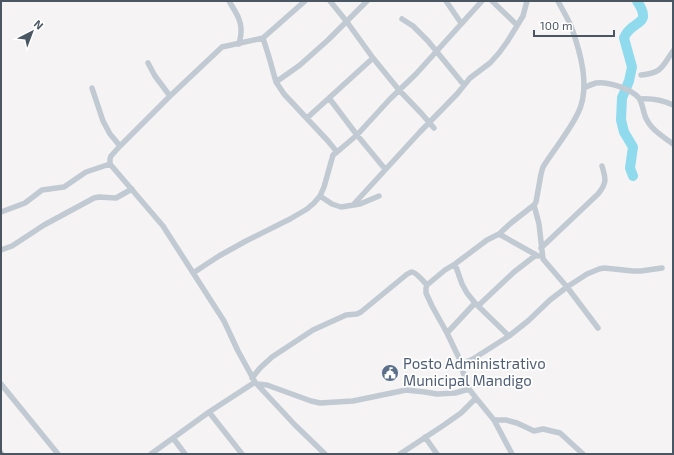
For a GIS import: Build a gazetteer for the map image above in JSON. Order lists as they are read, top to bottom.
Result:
{
  "places": {
    "public building": ["Posto Administrativo Municipal Mandigo"]
  },
  "scale_bar": "100 m",
  "north": "top right"
}
